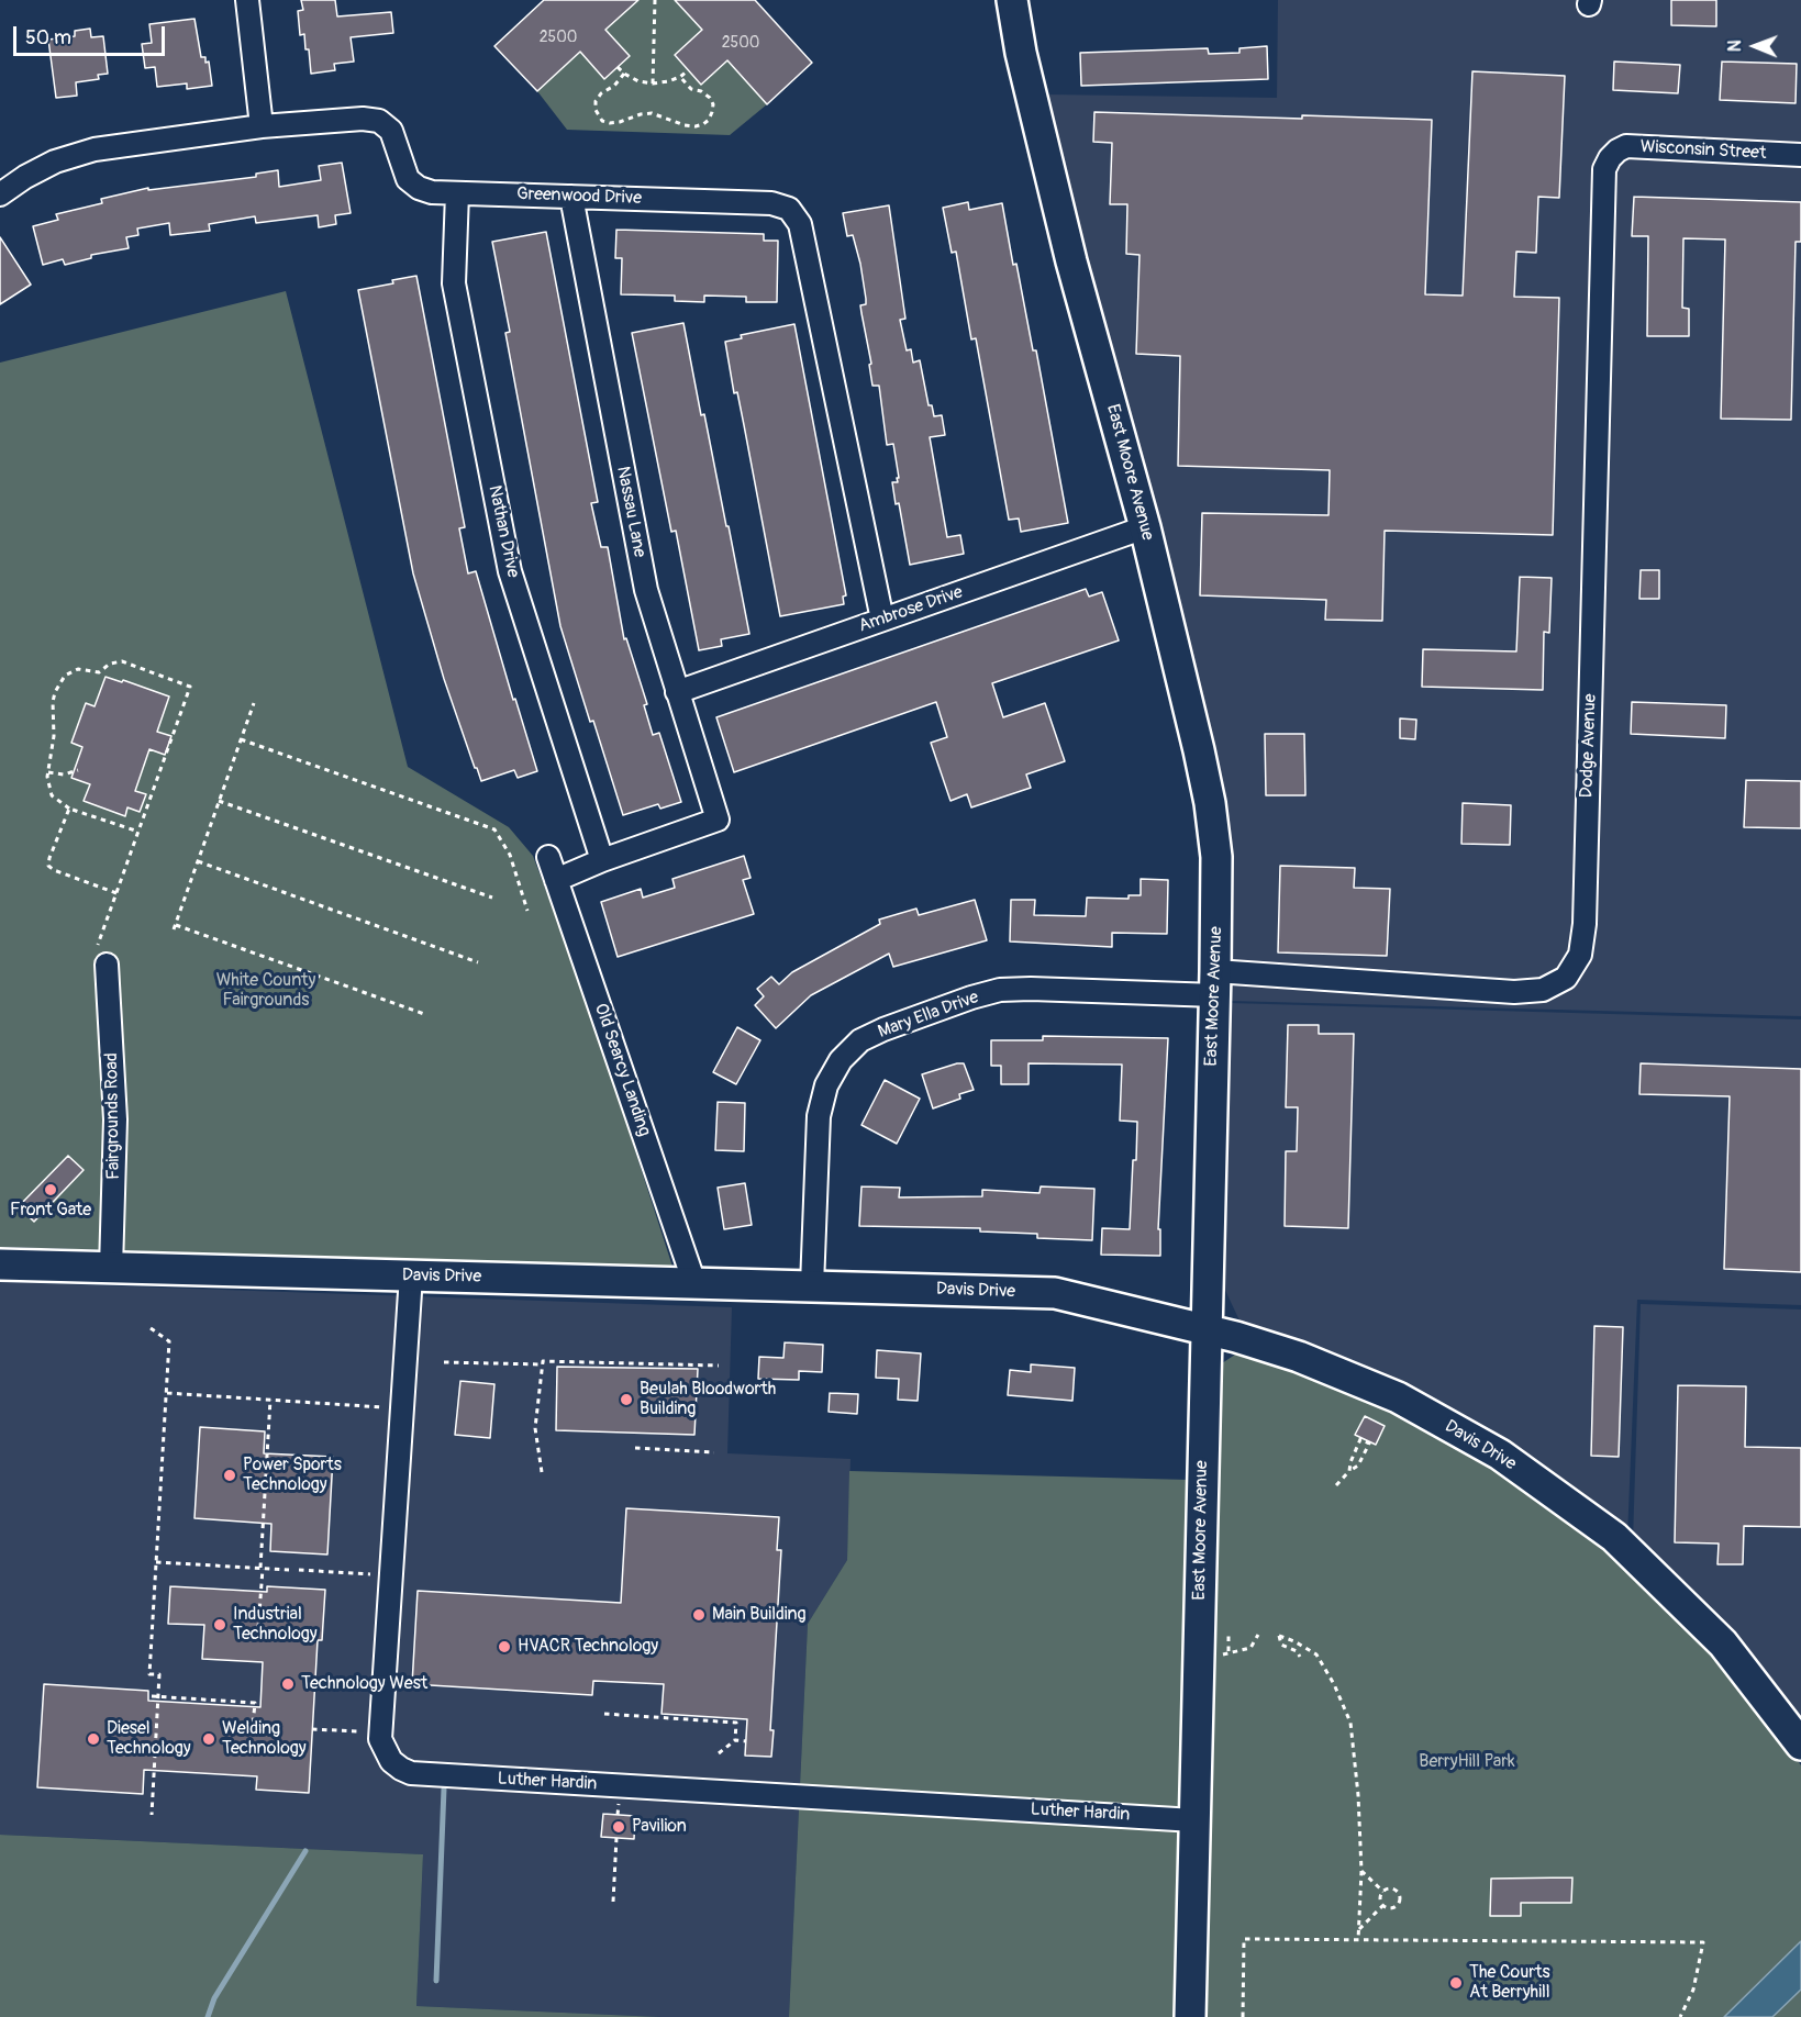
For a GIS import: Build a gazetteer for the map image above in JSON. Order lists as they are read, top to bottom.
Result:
{
  "streets": {
    "street": [
      "Wisconsin Street",
      "Greenwood Drive",
      "East Moore Avenue",
      "Nassau Lane",
      "Nathan Drive",
      "Ambrose Drive",
      "Dodge Avenue",
      "Mary Ella Drive",
      "Old Searcy Landing",
      "Fairgrounds Road",
      "Davis Drive",
      "Luther Hardin"
    ]
  },
  "crossings": [
    ["Wisconsin Street", "Dodge Avenue"],
    ["Greenwood Drive", "Nassau Lane"],
    ["Greenwood Drive", "Nathan Drive"],
    ["Greenwood Drive", "Ambrose Drive"],
    ["East Moore Avenue", "Ambrose Drive"],
    ["East Moore Avenue", "Dodge Avenue"],
    ["East Moore Avenue", "Mary Ella Drive"],
    ["East Moore Avenue", "Davis Drive"],
    ["East Moore Avenue", "Luther Hardin"],
    ["Nassau Lane", "Nathan Drive"],
    ["Nassau Lane", "Ambrose Drive"],
    ["Dodge Avenue", "Mary Ella Drive"],
    ["Mary Ella Drive", "Davis Drive"],
    ["Old Searcy Landing", "Davis Drive"],
    ["Fairgrounds Road", "Davis Drive"],
    ["Davis Drive", "Luther Hardin"]
  ],
  "parks": ["White County Fairgrounds", "BerryHill Park"],
  "places": [
    "Front Gate",
    "Beulah Bloodworth Building",
    "Power Sports Technology",
    "Main Building",
    "Industrial Technology",
    "HVACR Technology",
    "Technology West",
    "Diesel Technology",
    "Welding Technology",
    "Pavilion",
    "The Courts At Berryhill"
  ],
  "house_numbers": ["2500", "2500"],
  "scale_bar": "50 m",
  "north": "left"
}
